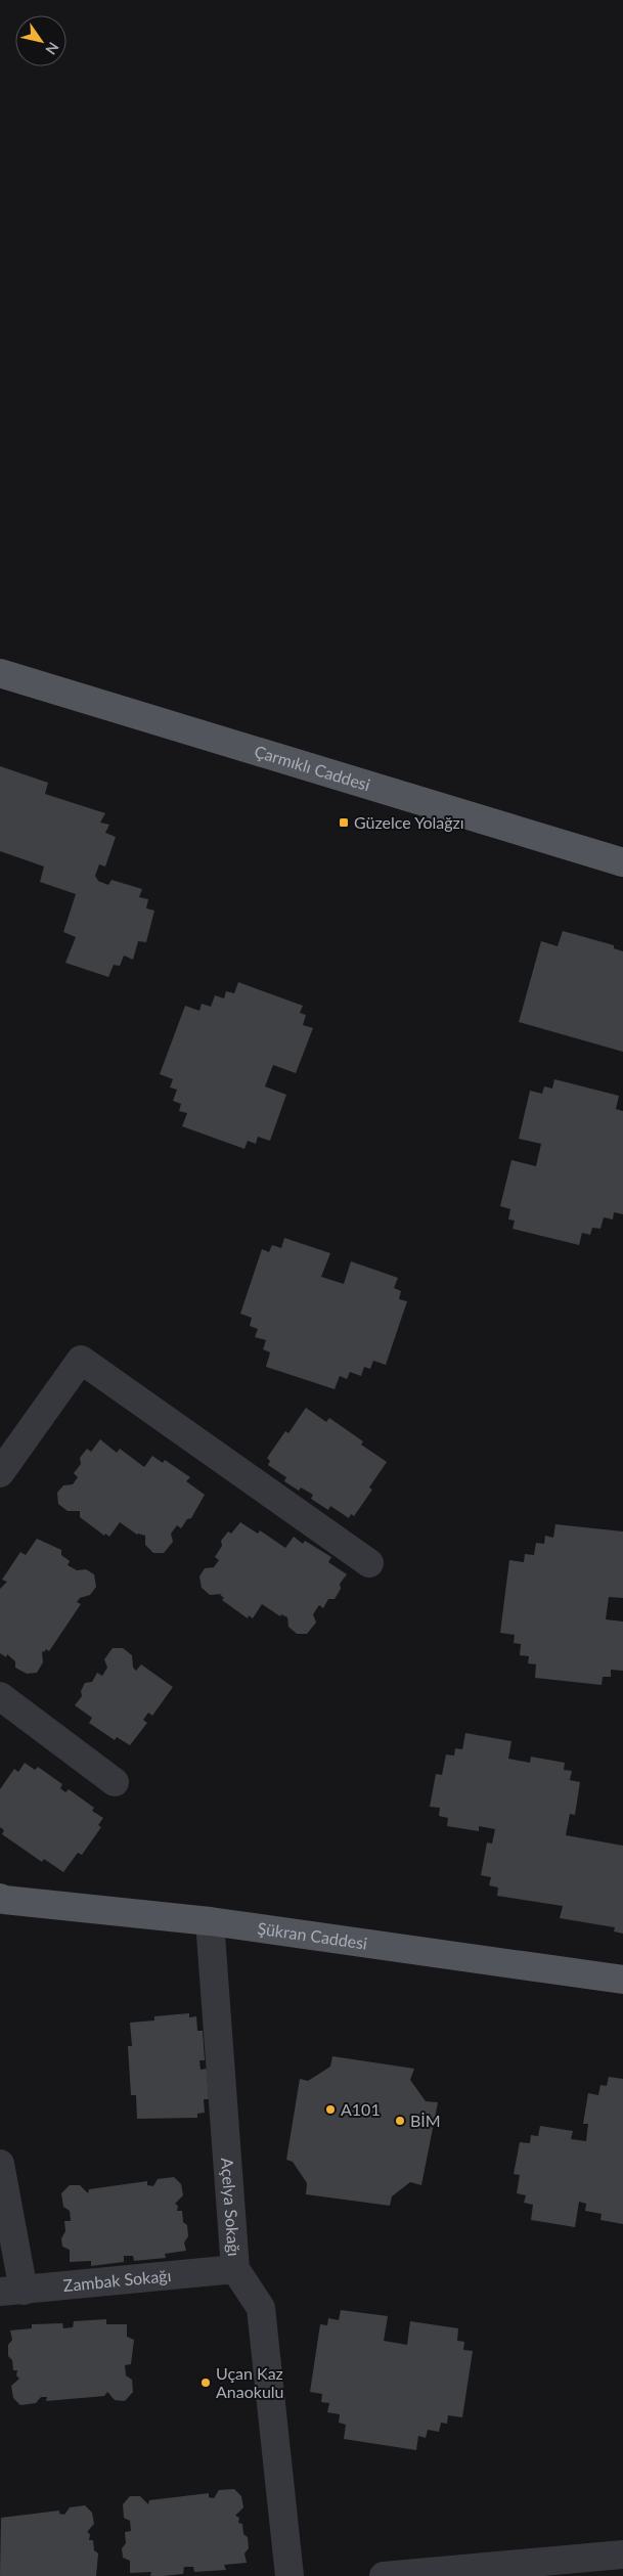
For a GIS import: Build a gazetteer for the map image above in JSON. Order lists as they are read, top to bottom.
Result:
{
  "streets": {
    "main road": ["Çarmıklı Caddesi", "Şükran Caddesi"],
    "street": ["Açelya Sokağı", "Zambak Sokağı"]
  },
  "crossings": [
    ["Şükran Caddesi", "Açelya Sokağı"],
    ["Açelya Sokağı", "Zambak Sokağı"]
  ],
  "places": {
    "transit": ["Güzelce Yolağzı"],
    "other": ["A101", "BİM", "Uçan Kaz Anaokulu"]
  },
  "north": "bottom right"
}
